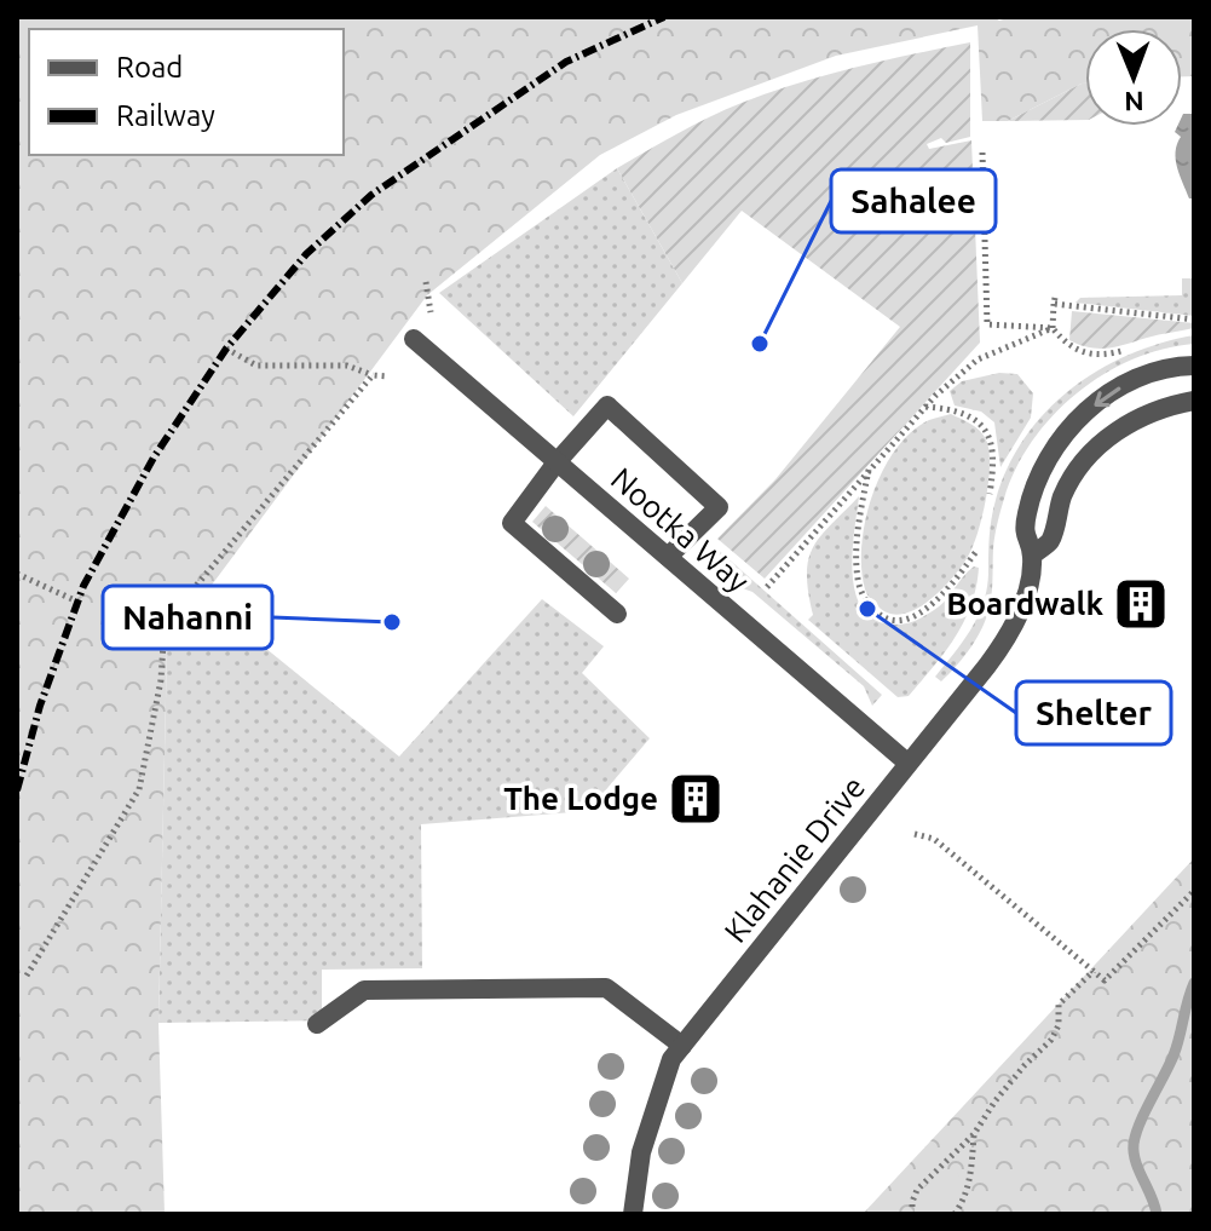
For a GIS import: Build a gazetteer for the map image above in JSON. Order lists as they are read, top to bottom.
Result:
{
  "streets": {
    "street": ["Nootka Way", "Klahanie Drive"]
  },
  "crossings": [
    ["Nootka Way", "Klahanie Drive"]
  ],
  "places": {
    "other": ["Sahalee", "Shelter", "Nahanni"],
    "building": ["Boardwalk", "The Lodge"]
  },
  "legend": ["Road", "Railway"],
  "north": "bottom"
}
